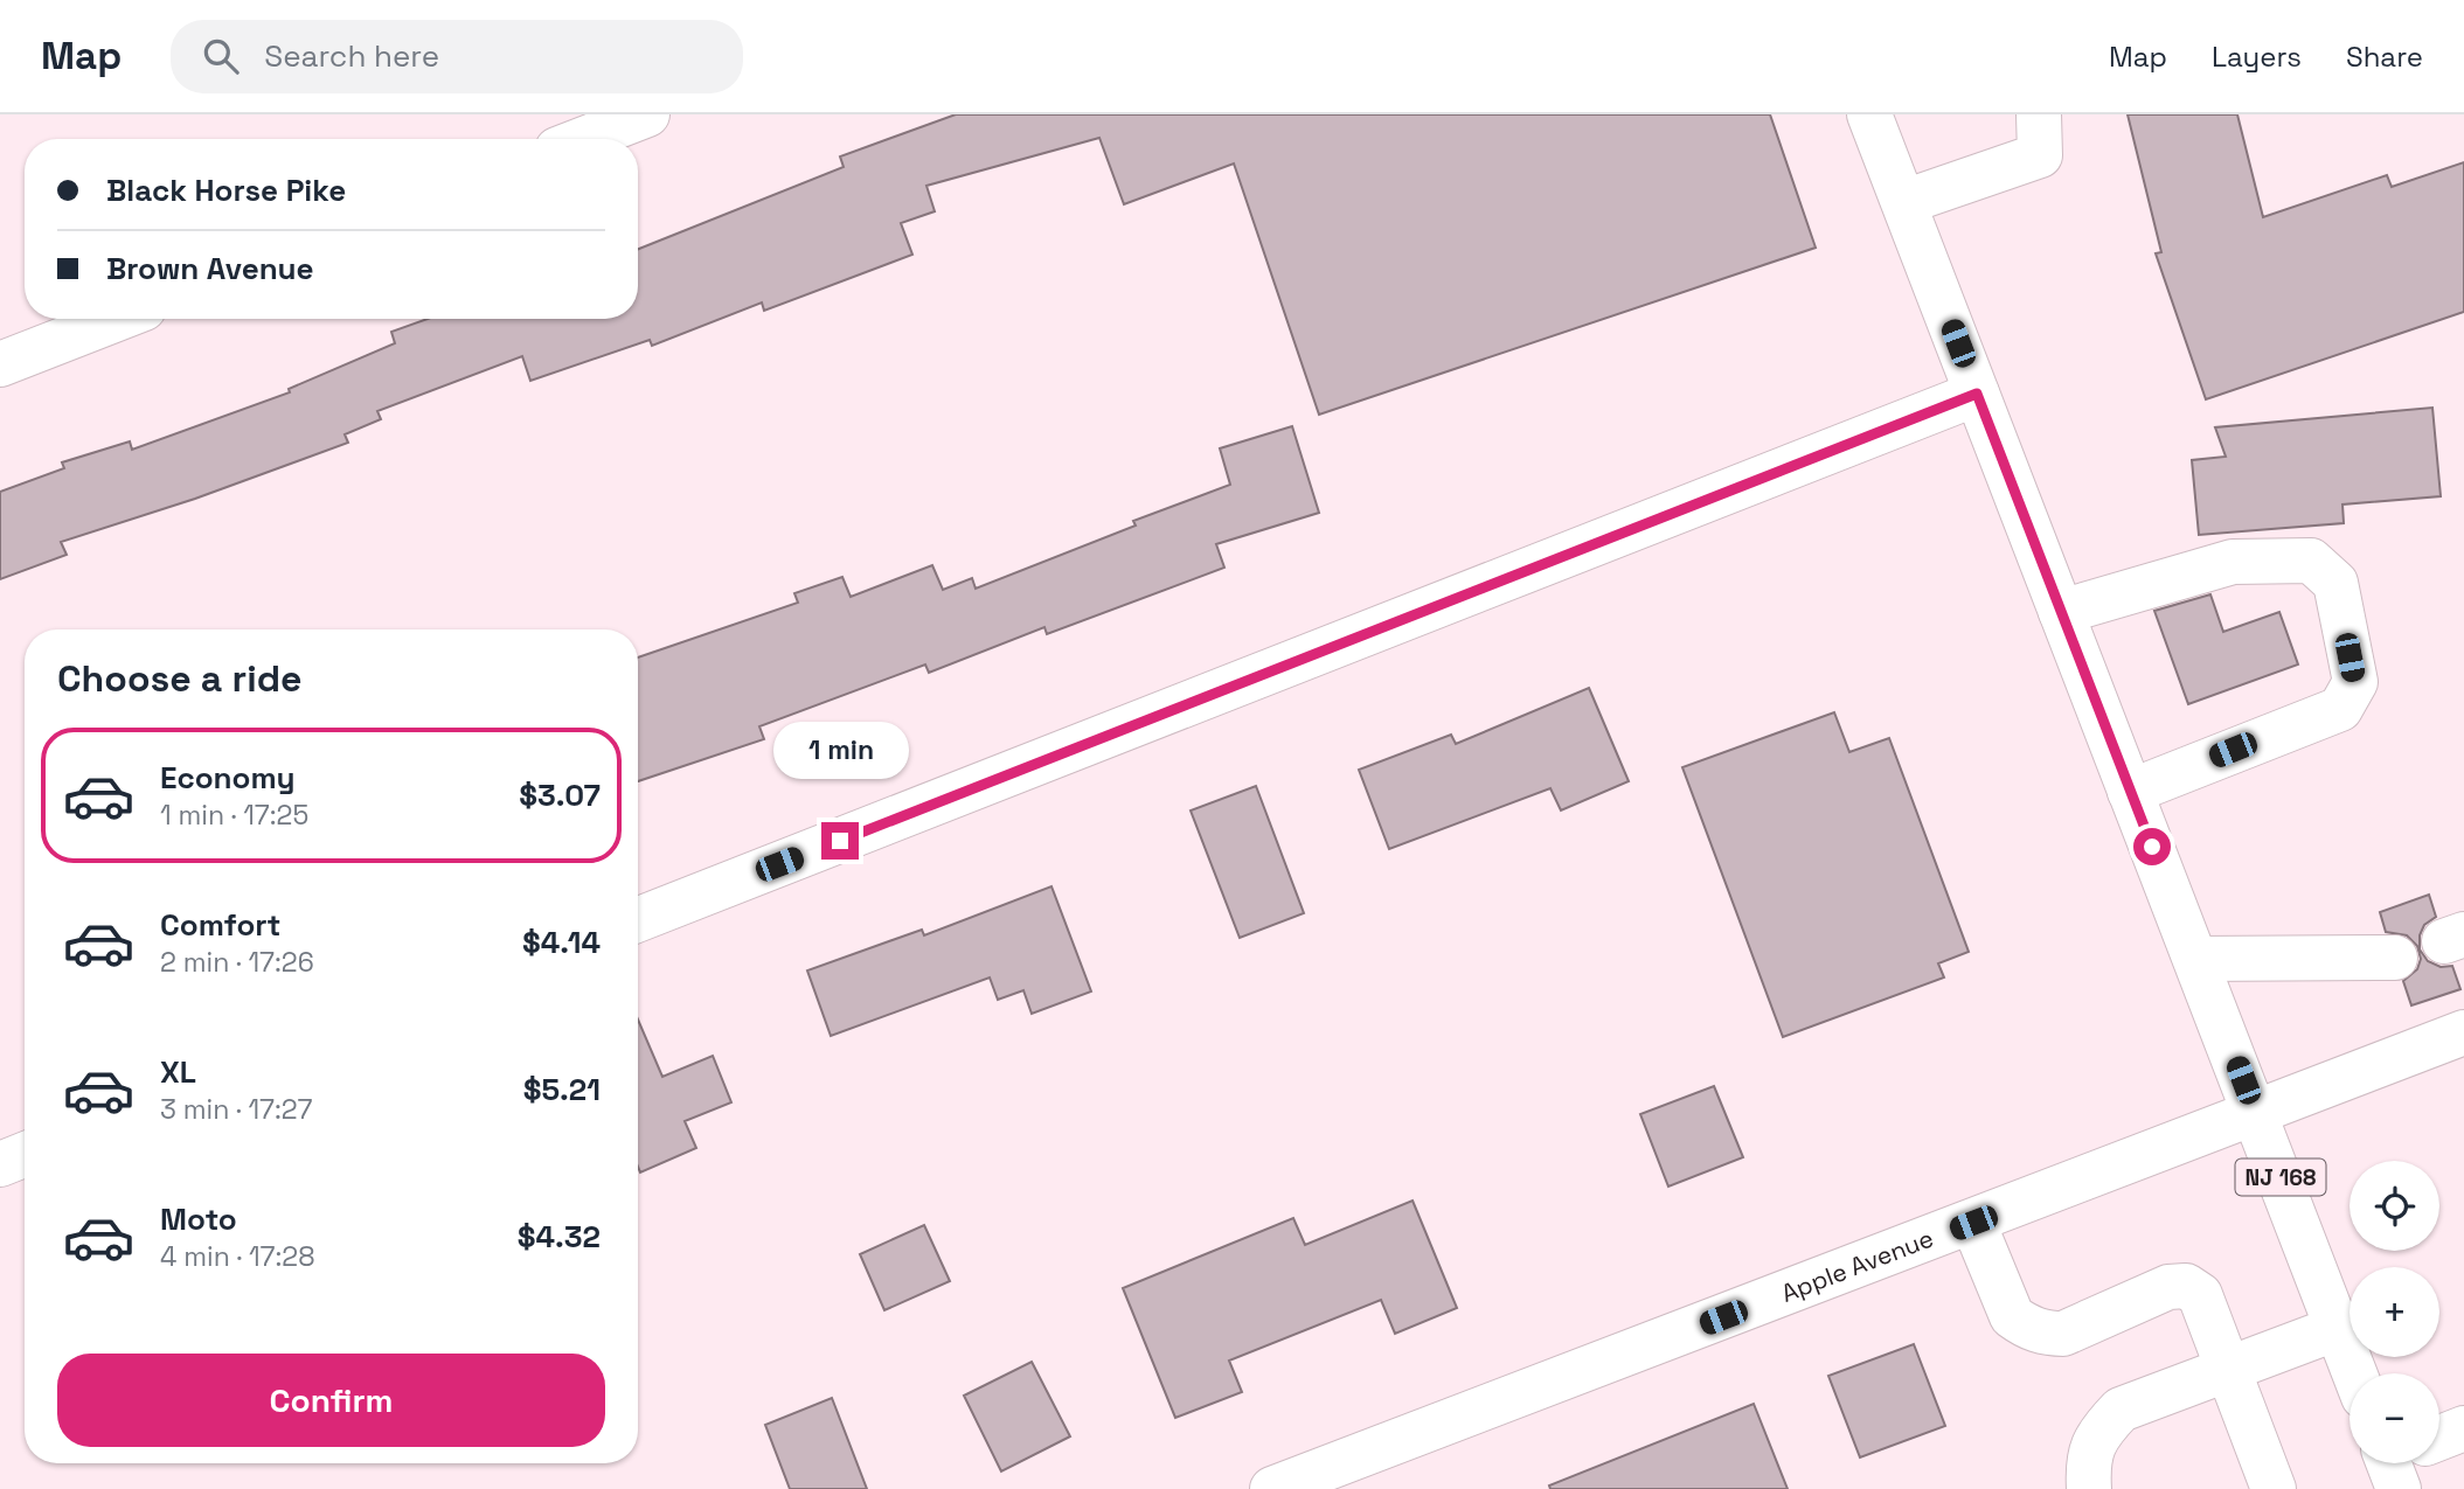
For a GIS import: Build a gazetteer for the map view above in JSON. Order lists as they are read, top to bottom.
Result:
{
  "streets": {
    "street": ["NJ 168", "Apple Avenue"]
  },
  "crossings": [
    ["NJ 168", "Apple Avenue"]
  ],
  "page": {
    "header": "Map",
    "search": "Search here",
    "nav": ["Map", "Layers", "Share"],
    "banner": ["Black Horse Pike", "Brown Avenue"],
    "heading": "Choose a ride",
    "bubble": "1 min",
    "list": [
      {
        "name": "Economy",
        "note": "1 min · 17:25",
        "value": "$3.07"
      },
      {
        "name": "Comfort",
        "note": "2 min · 17:26",
        "value": "$4.14"
      },
      {
        "name": "XL",
        "note": "3 min · 17:27",
        "value": "$5.21"
      },
      {
        "name": "Moto",
        "note": "4 min · 17:28",
        "value": "$4.32"
      }
    ],
    "map_buttons": ["+", "−"],
    "buttons": "Confirm"
  }
}
